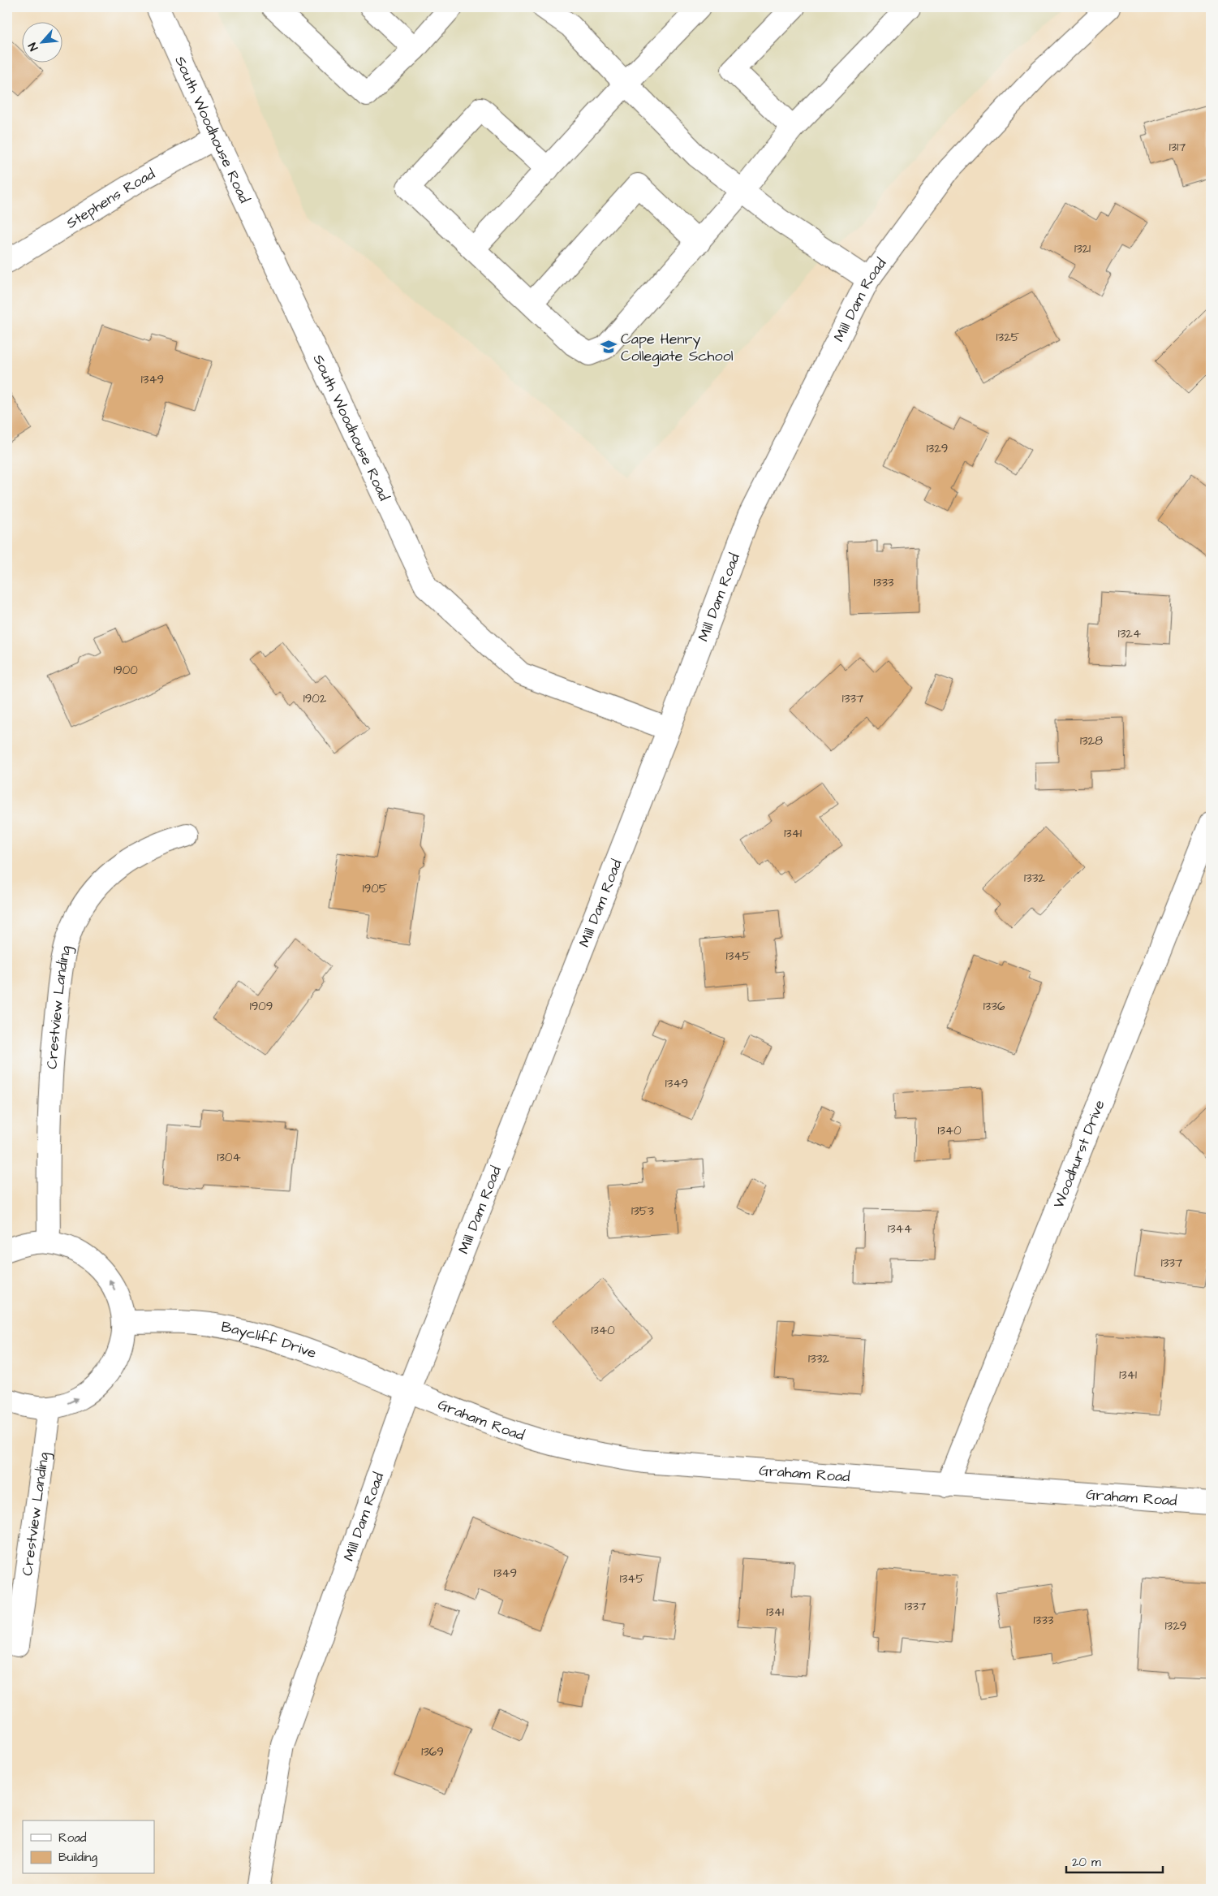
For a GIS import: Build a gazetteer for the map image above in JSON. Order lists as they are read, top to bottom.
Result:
{
  "streets": {
    "street": [
      "South Woodhouse Road",
      "Stephens Road",
      "Mill Dam Road",
      "Crestview Landing",
      "Woodhurst Drive",
      "Baycliff Drive",
      "Graham Road"
    ]
  },
  "crossings": [
    ["South Woodhouse Road", "Stephens Road"],
    ["South Woodhouse Road", "Mill Dam Road"],
    ["Mill Dam Road", "Baycliff Drive"],
    ["Mill Dam Road", "Graham Road"],
    ["Woodhurst Drive", "Graham Road"],
    ["Baycliff Drive", "Graham Road"]
  ],
  "places": {
    "school or university": ["Cape Henry Collegiate School"]
  },
  "house_numbers": [
    "1317",
    "1321",
    "1325",
    "1349",
    "1329",
    "1333",
    "1324",
    "1900",
    "1902",
    "1337",
    "1328",
    "1341",
    "1332",
    "1905",
    "1345",
    "1909",
    "1336",
    "1349",
    "1340",
    "1304",
    "1353",
    "1344",
    "1337",
    "1340",
    "1332",
    "1341",
    "1349",
    "1345",
    "1337",
    "1341",
    "1333",
    "1329",
    "1369"
  ],
  "legend": ["Road", "Building"],
  "scale_bar": "20 m",
  "north": "bottom left"
}
